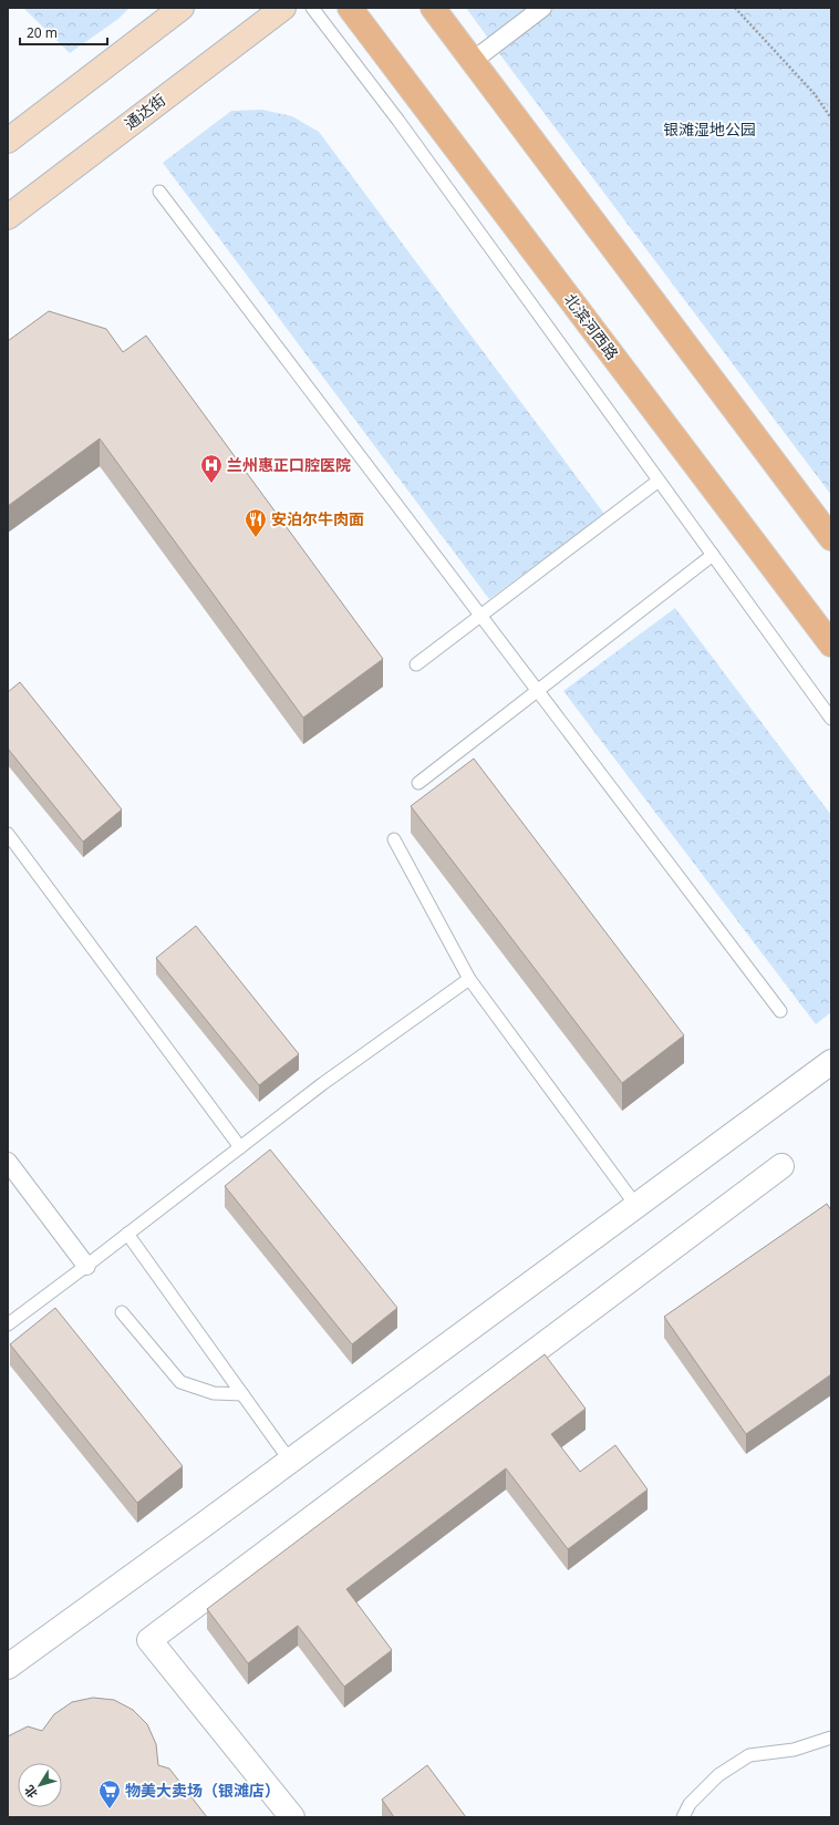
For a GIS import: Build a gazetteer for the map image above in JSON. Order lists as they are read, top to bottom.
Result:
{
  "streets": {
    "main road": ["通达街", "北滨河西路"]
  },
  "parks": ["银滩湿地公园"],
  "places": {
    "hospital": ["兰州惠正口腔医院"],
    "restaurant": ["安泊尔牛肉面"],
    "supermarket": ["物美大卖场（银滩店）"]
  },
  "scale_bar": "20 m",
  "north": "bottom left"
}
